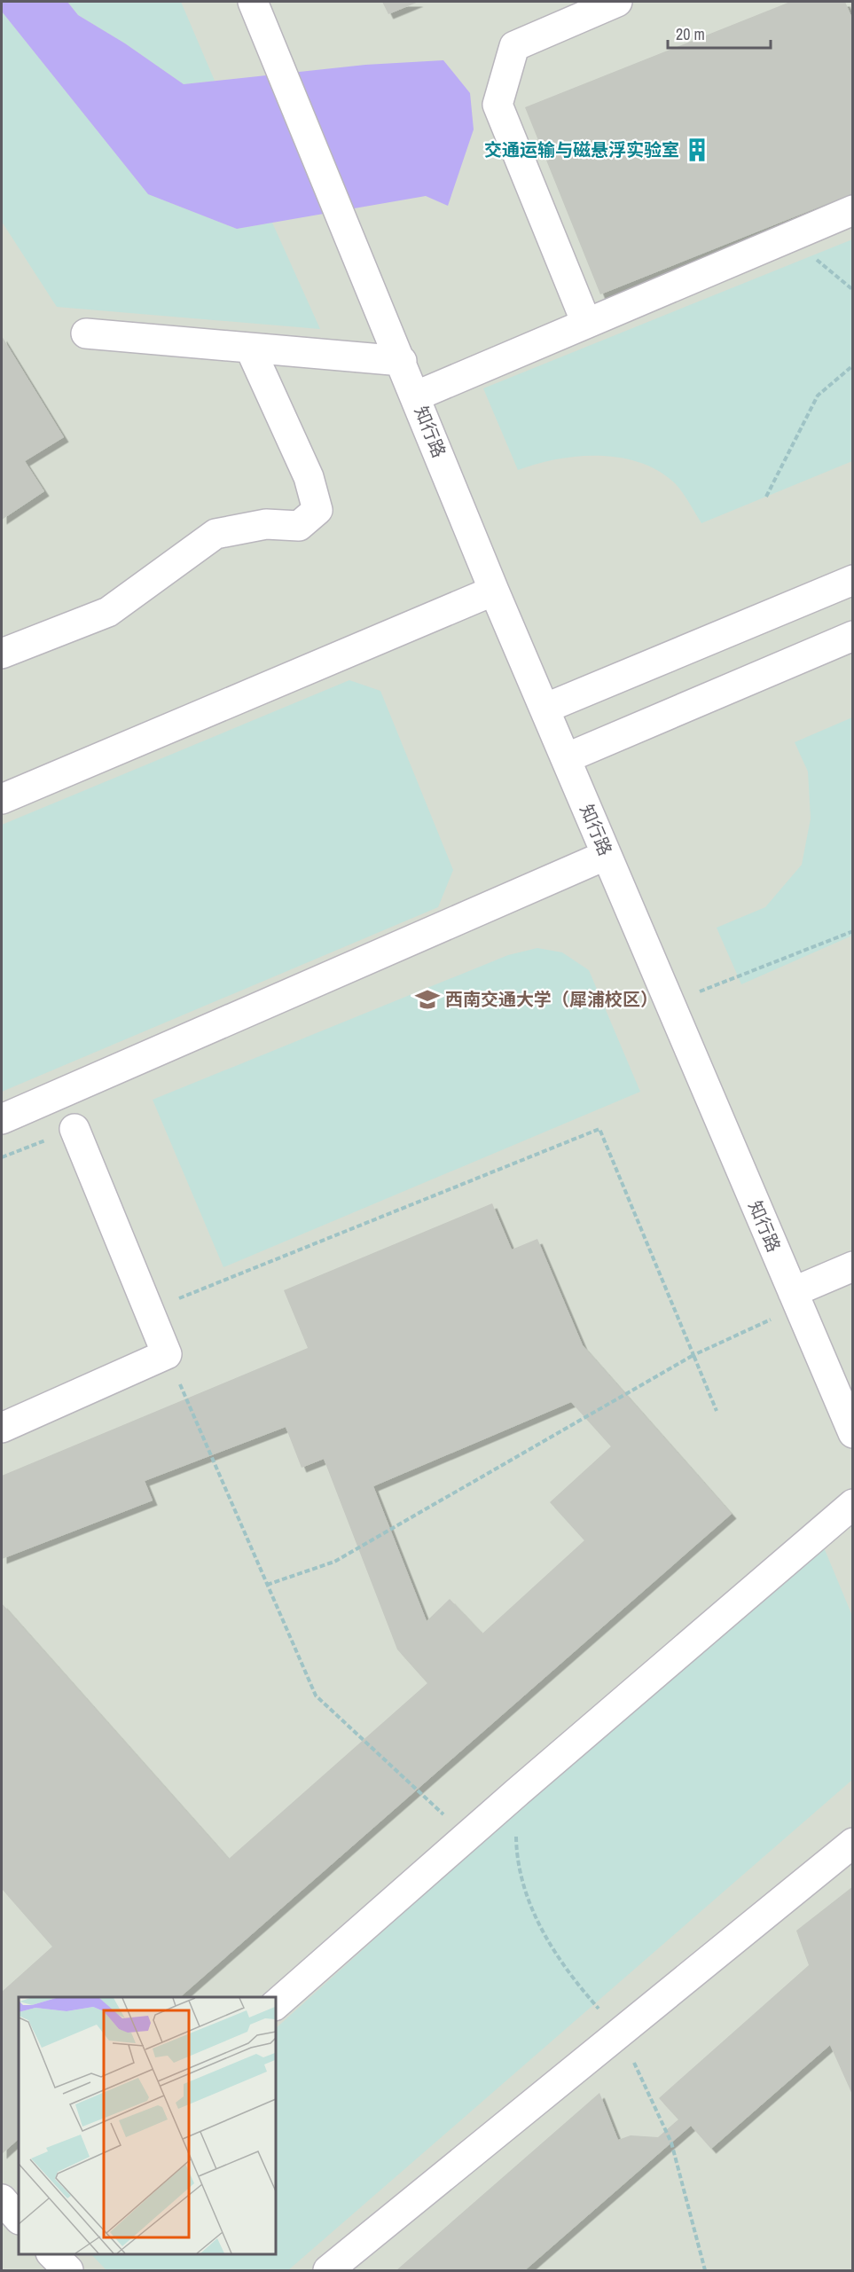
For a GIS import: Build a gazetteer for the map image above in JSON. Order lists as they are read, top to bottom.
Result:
{
  "streets": {
    "street": ["知行路"]
  },
  "places": {
    "building": ["交通运输与磁悬浮实验室"],
    "school or university": ["西南交通大学（犀浦校区）"]
  },
  "scale_bar": "20 m"
}
